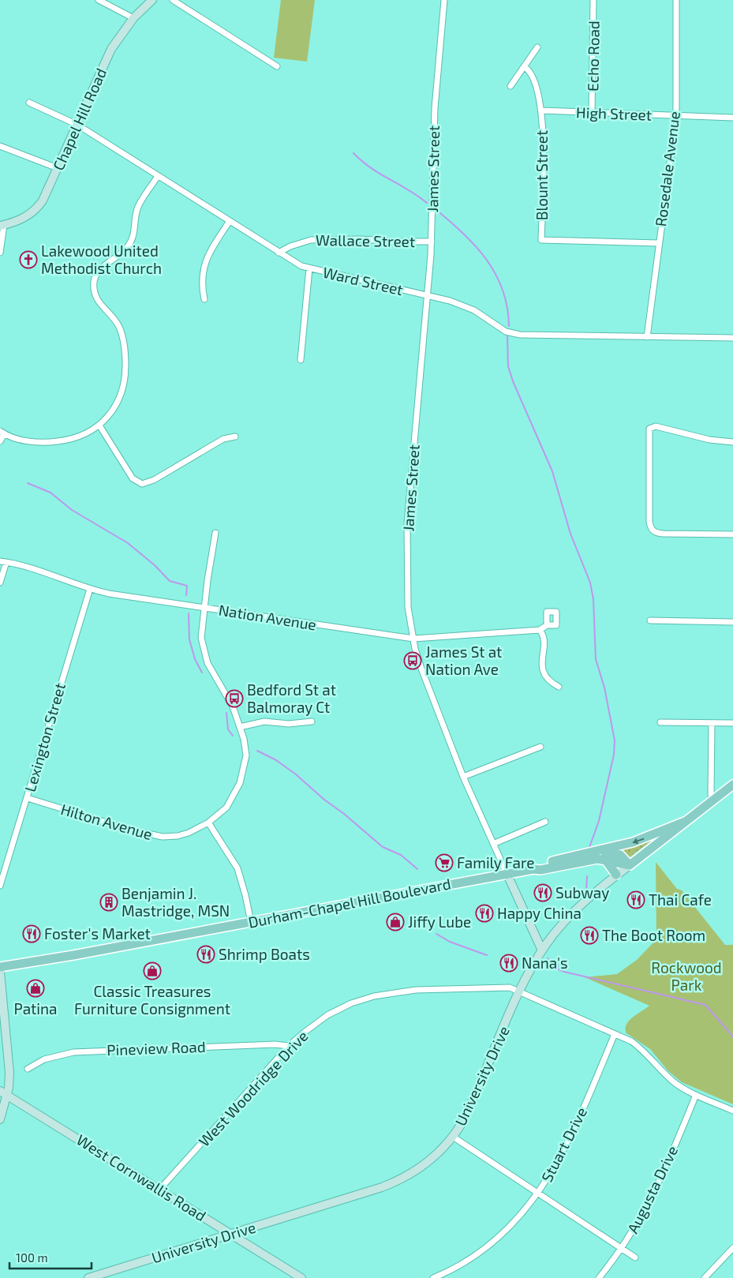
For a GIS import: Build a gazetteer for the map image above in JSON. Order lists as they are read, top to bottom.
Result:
{
  "streets": {
    "main road": ["Durham-Chapel Hill Boulevard", "University Drive"],
    "street": [
      "Echo Road",
      "High Street",
      "Chapel Hill Road",
      "James Street",
      "Rosedale Avenue",
      "Blount Street",
      "Wallace Street",
      "Ward Street",
      "Nation Avenue",
      "Lexington Street",
      "Hilton Avenue",
      "Pineview Road",
      "West Woodridge Drive",
      "Stuart Drive",
      "West Cornwallis Road",
      "Augusta Drive"
    ]
  },
  "crossings": [
    ["Echo Road", "High Street"],
    ["High Street", "Rosedale Avenue"],
    ["High Street", "Blount Street"],
    ["Chapel Hill Road", "Ward Street"],
    ["James Street", "Wallace Street"],
    ["James Street", "Ward Street"],
    ["James Street", "Nation Avenue"],
    ["James Street", "Durham-Chapel Hill Boulevard"],
    ["James Street", "University Drive"],
    ["Rosedale Avenue", "Blount Street"],
    ["Rosedale Avenue", "Ward Street"],
    ["Wallace Street", "Ward Street"],
    ["Nation Avenue", "Lexington Street"],
    ["Nation Avenue", "Hilton Avenue"],
    ["Lexington Street", "Hilton Avenue"],
    ["Durham-Chapel Hill Boulevard", "University Drive"],
    ["Pineview Road", "West Woodridge Drive"],
    ["University Drive", "West Woodridge Drive"],
    ["University Drive", "West Cornwallis Road"],
    ["West Woodridge Drive", "Stuart Drive"],
    ["West Woodridge Drive", "West Cornwallis Road"],
    ["West Woodridge Drive", "Augusta Drive"]
  ],
  "parks": ["Rockwood Park"],
  "places": {
    "church": ["Lakewood United Methodist Church"],
    "bus stop": ["James St at Nation Ave", "Bedford St at Balmoray Ct"],
    "supermarket": ["Family Fare"],
    "restaurant": [
      "Subway",
      "Thai Cafe",
      "Happy China",
      "Foster's Market",
      "The Boot Room",
      "Shrimp Boats",
      "Nana's"
    ],
    "building": ["Benjamin J. Mastridge, MSN"],
    "shop": ["Jiffy Lube", "Classic Treasures Furniture Consignment", "Patina"]
  },
  "scale_bar": "100 m"
}
